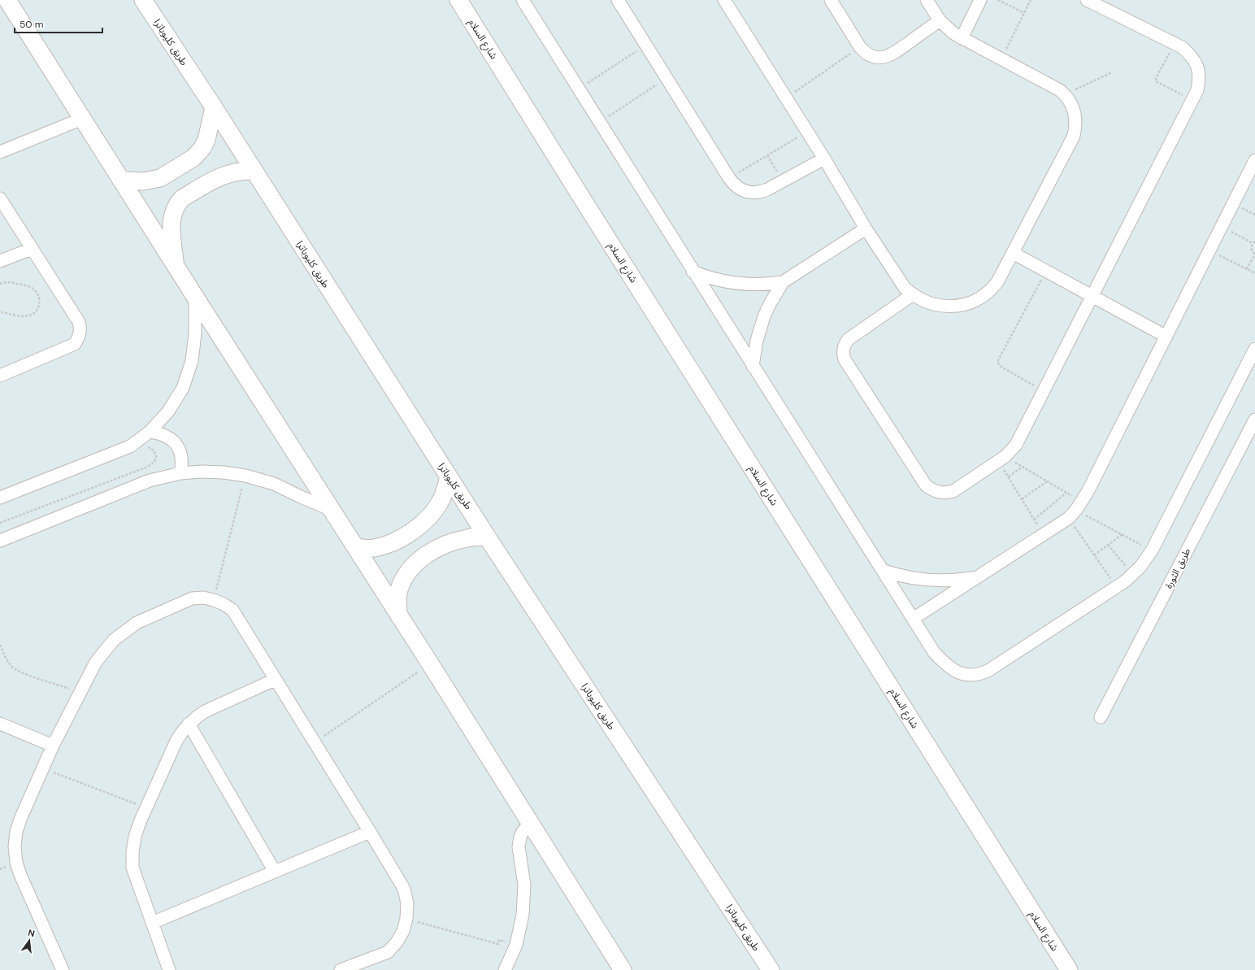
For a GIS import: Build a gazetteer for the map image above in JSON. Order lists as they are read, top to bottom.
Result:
{
  "streets": {
    "main road": ["شارع السلام", "طريق كليوباترا"],
    "street": ["طريق الثورة"]
  },
  "scale_bar": "50 m",
  "north": "top"
}
